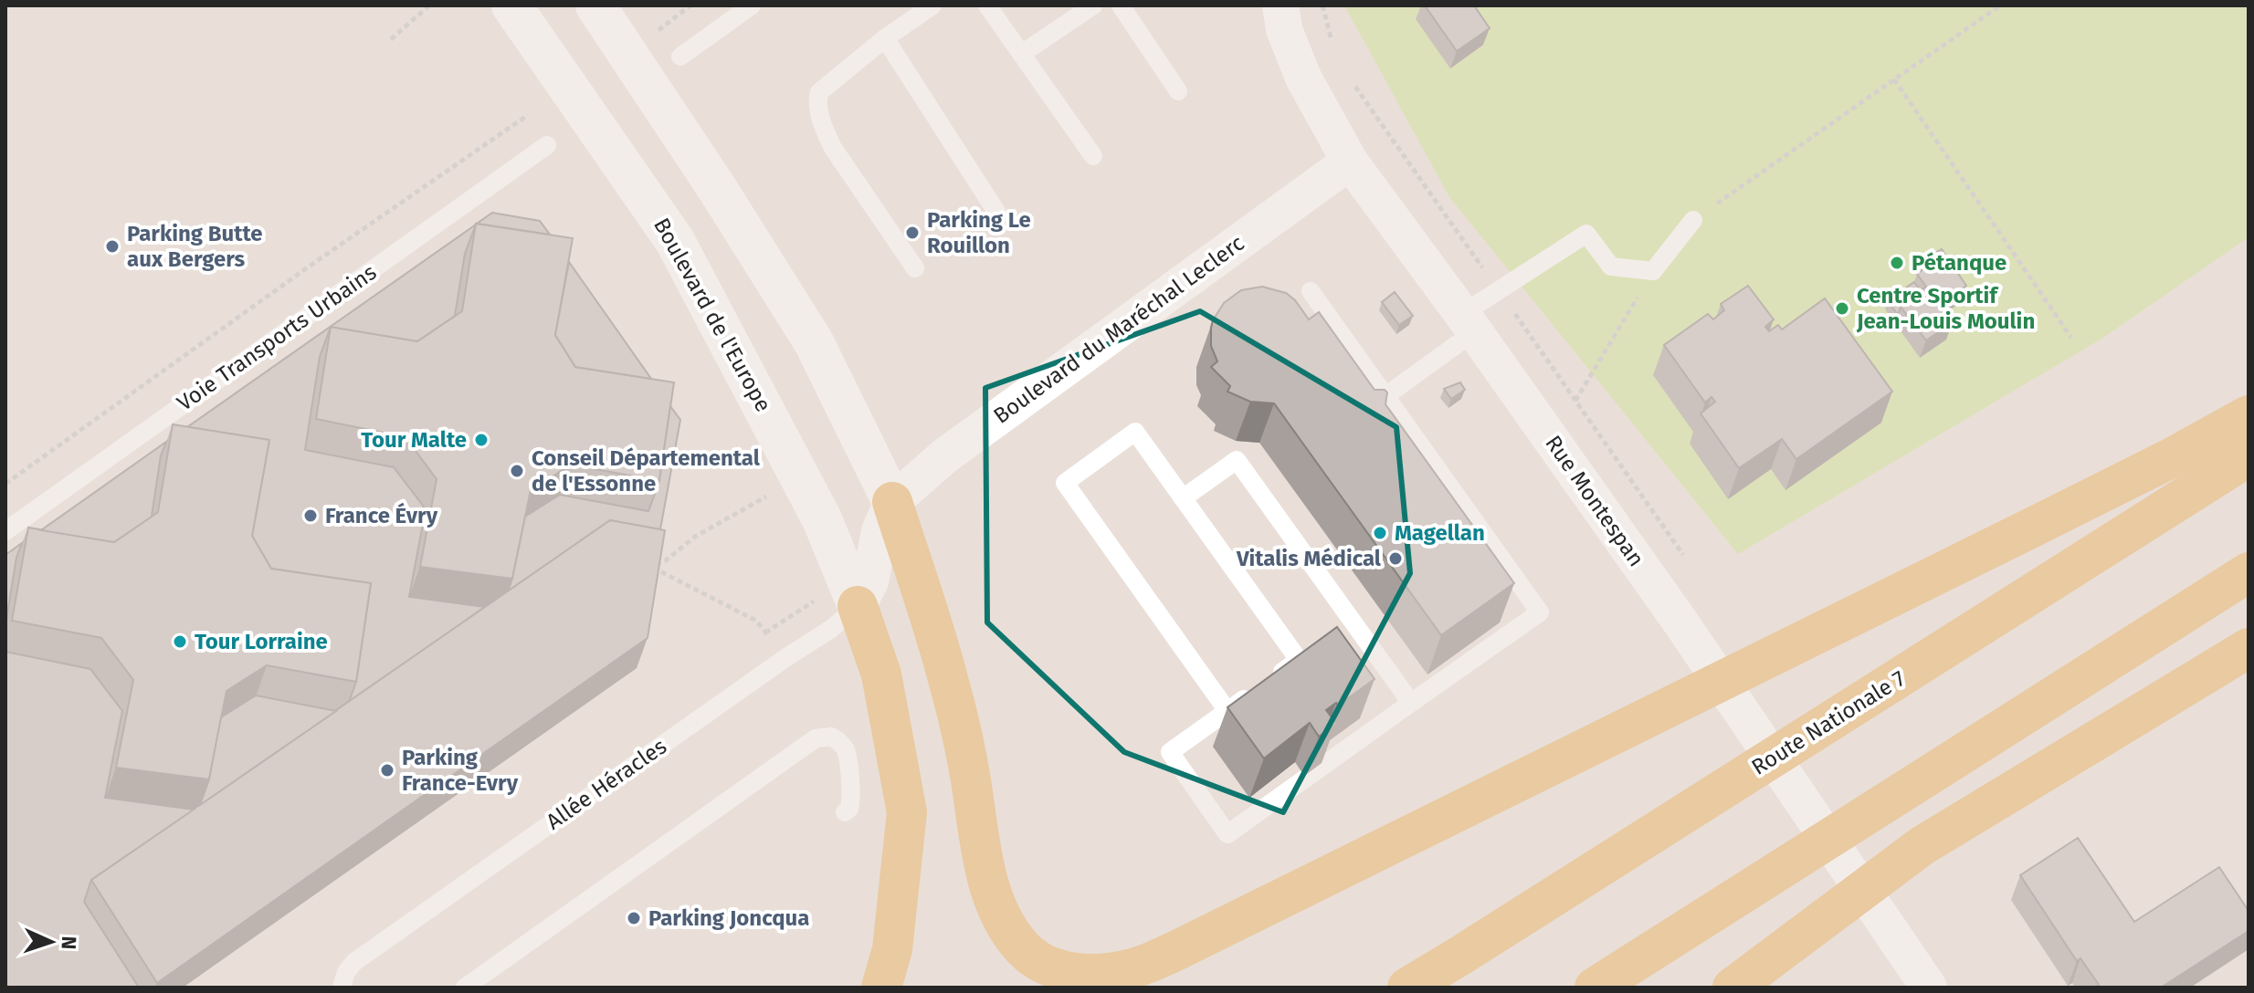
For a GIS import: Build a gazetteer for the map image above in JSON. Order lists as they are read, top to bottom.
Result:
{
  "streets": {
    "main road": ["Boulevard de l'Europe", "Route Nationale 7"],
    "street": ["Boulevard du Maréchal Leclerc", "Rue Montespan"],
    "lane": ["Voie Transports Urbains", "Allée Héracles"]
  },
  "crossings": [
    ["Boulevard de l'Europe", "Allée Héracles"],
    ["Boulevard du Maréchal Leclerc", "Rue Montespan"]
  ],
  "places": [
    "Parking Le Rouillon",
    "Parking Butte aux Bergers",
    "Pétanque",
    "Centre Sportif Jean-Louis Moulin",
    "Tour Malte",
    "Conseil Départemental de l'Essonne",
    "France Évry",
    "Magellan",
    "Vitalis Médical",
    "Tour Lorraine",
    "Parking France-Evry",
    "Parking Joncqua"
  ],
  "north": "right"
}
